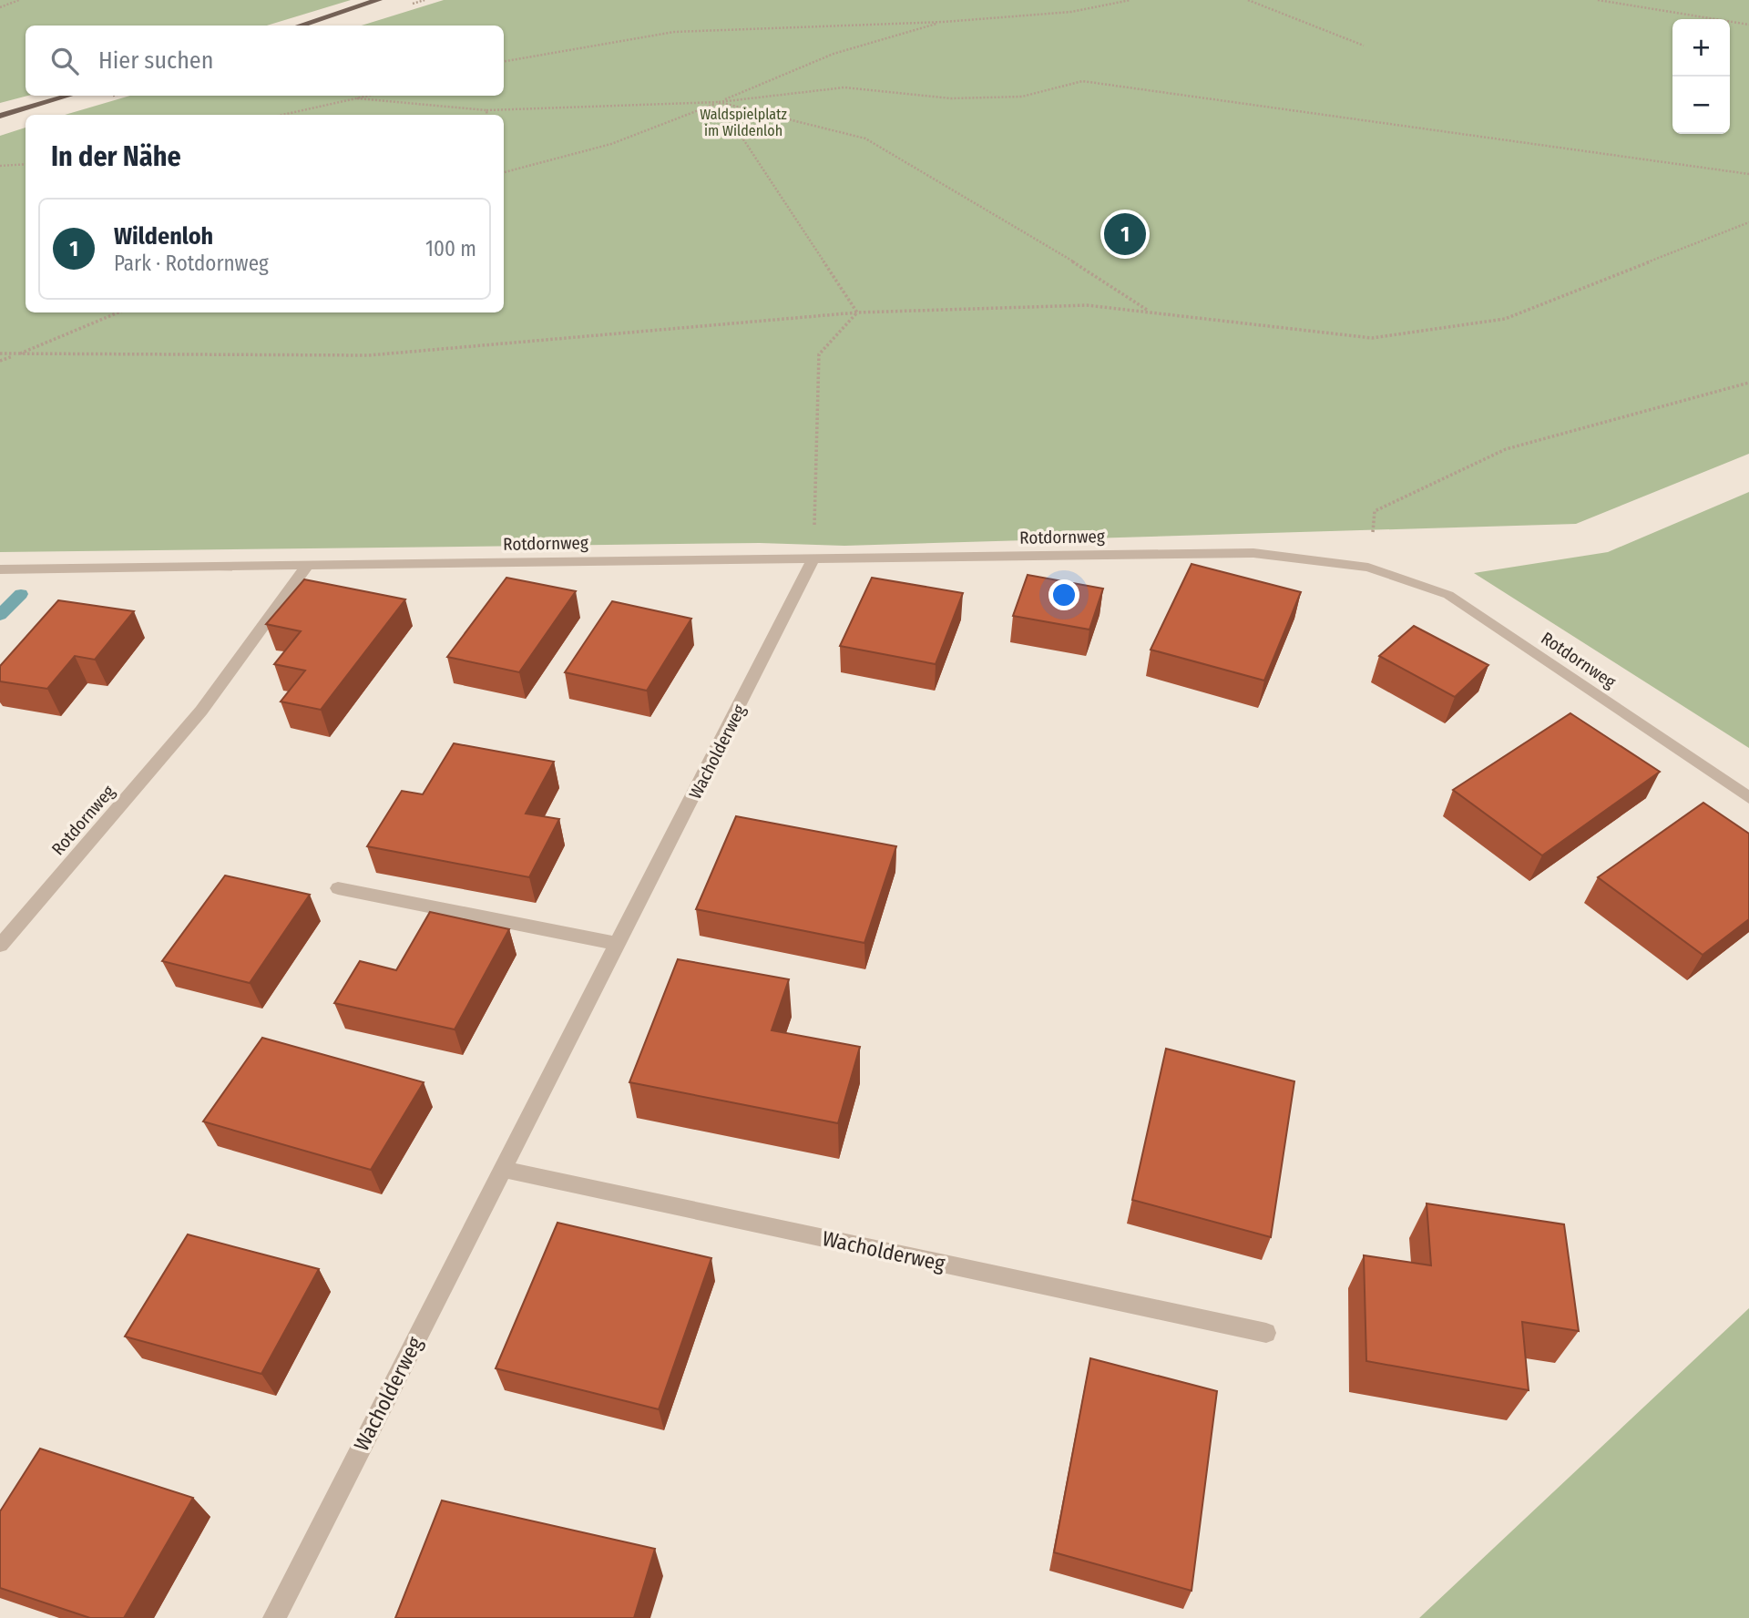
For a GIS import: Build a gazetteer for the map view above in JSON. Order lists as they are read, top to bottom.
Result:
{
  "streets": {
    "street": ["Rotdornweg", "Wacholderweg"]
  },
  "crossings": [
    ["Rotdornweg", "Wacholderweg"]
  ],
  "parks": ["Waldspielplatz im Wildenloh"],
  "page": {
    "map_buttons": ["+", "−"],
    "search": "Hier suchen",
    "heading": "In der Nähe",
    "list": [
      {
        "mark": "1",
        "name": "Wildenloh",
        "note": "Park · Rotdornweg",
        "value": "100 m"
      }
    ],
    "pins": "1"
  }
}
